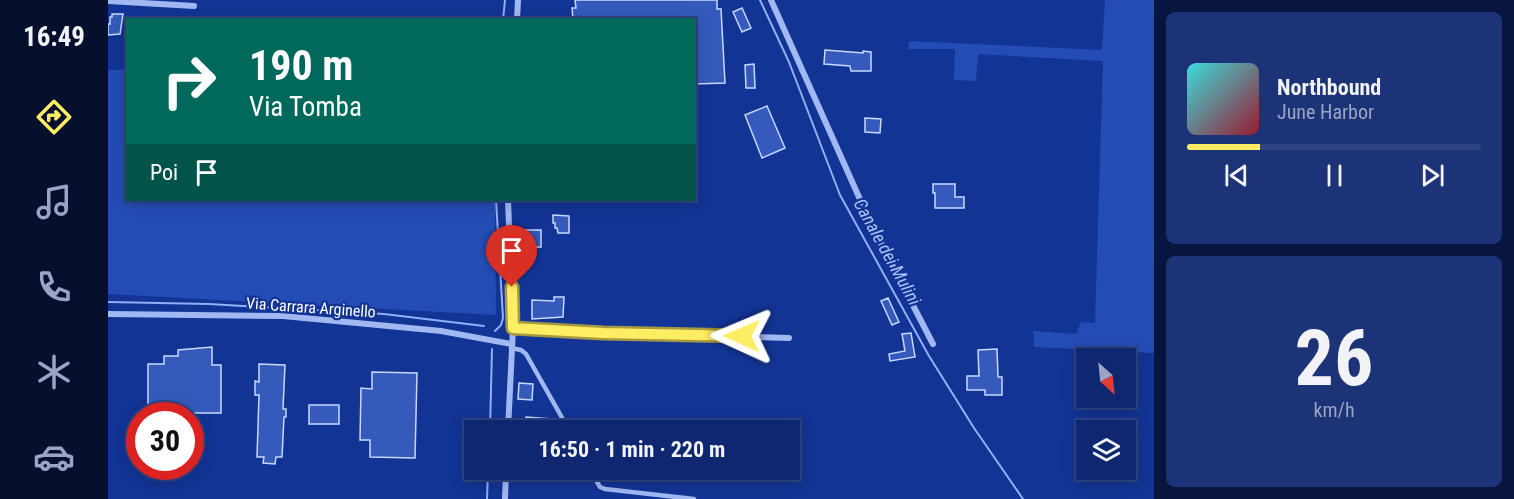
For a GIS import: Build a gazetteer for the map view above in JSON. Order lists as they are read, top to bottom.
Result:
{
  "streets": {
    "street": ["Via Carrara Arginello"]
  },
  "water": ["Canale dei Mulini"],
  "north": "bottom right",
  "page": {
    "tabs": "16:49",
    "turn": ["190 m", "Via Tomba"],
    "song": ["Northbound", "June Harbor"],
    "then": "Poi",
    "tile": ["26", "km/h"],
    "limit": "30",
    "trip": "16:50 · 1 min · 220 m"
  }
}
